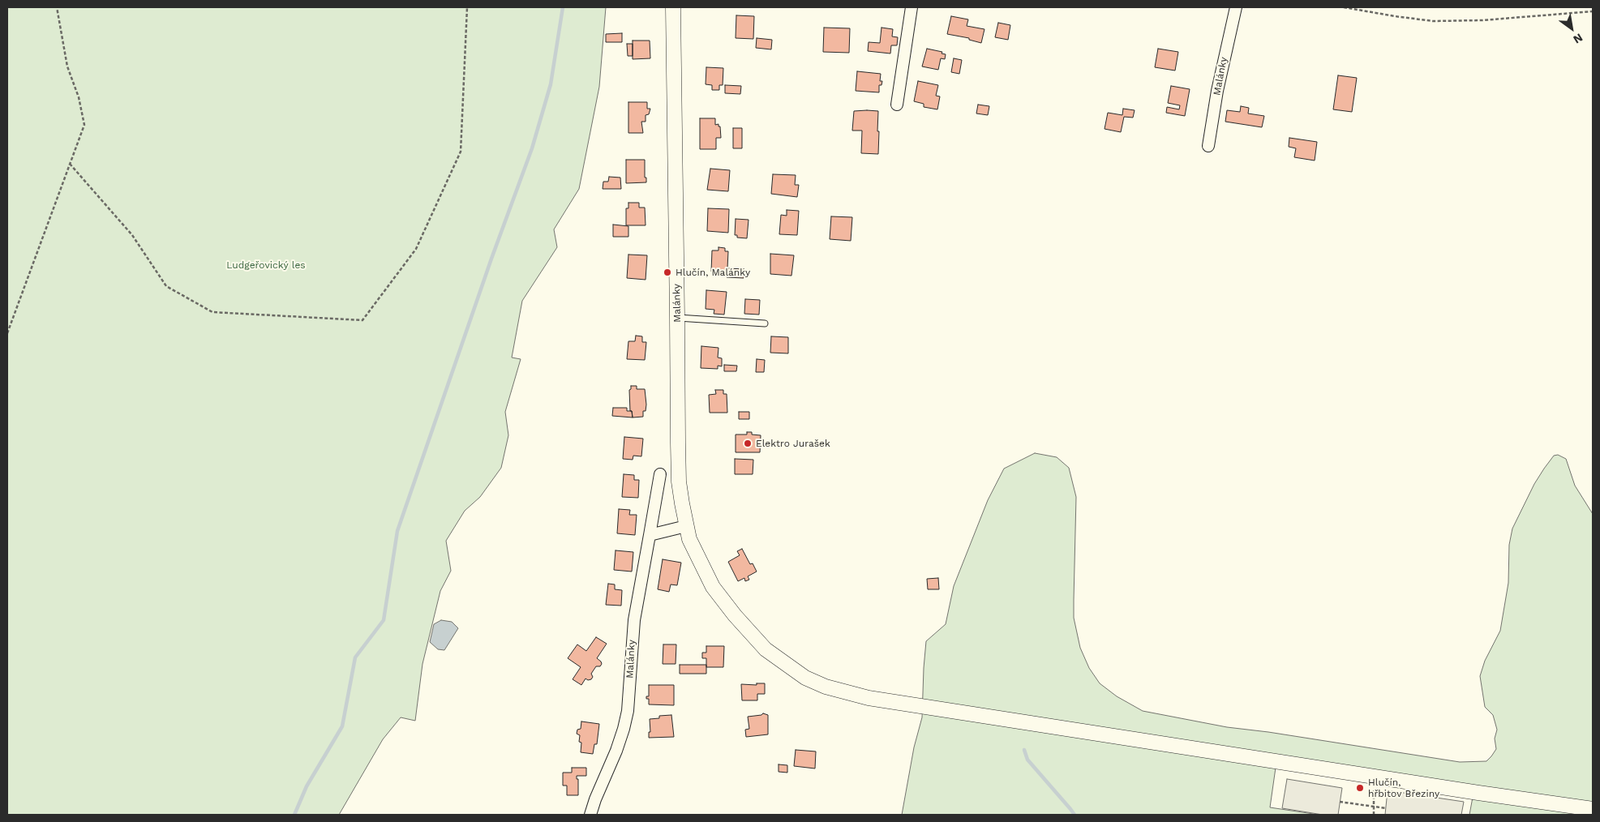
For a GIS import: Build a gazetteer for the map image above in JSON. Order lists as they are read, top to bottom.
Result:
{
  "streets": {
    "street": ["Malánky"]
  },
  "parks": ["Ludgeřovický les"],
  "places": ["Hlučín, Malánky", "Elektro Jurašek", "Hlučín, hřbitov Březiny"],
  "north": "bottom right"
}
